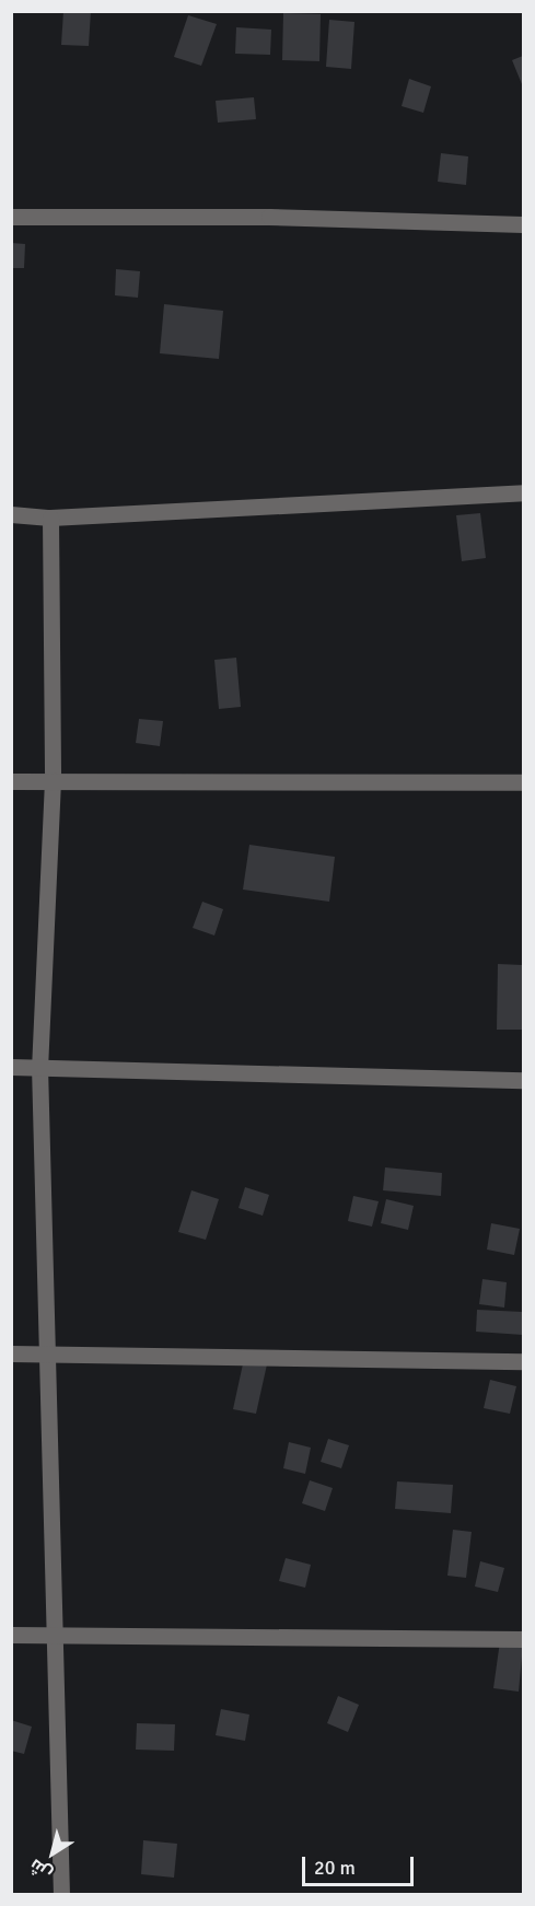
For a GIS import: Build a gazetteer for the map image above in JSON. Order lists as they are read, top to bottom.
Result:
{
  "scale_bar": "20 m",
  "north": "bottom left"
}
